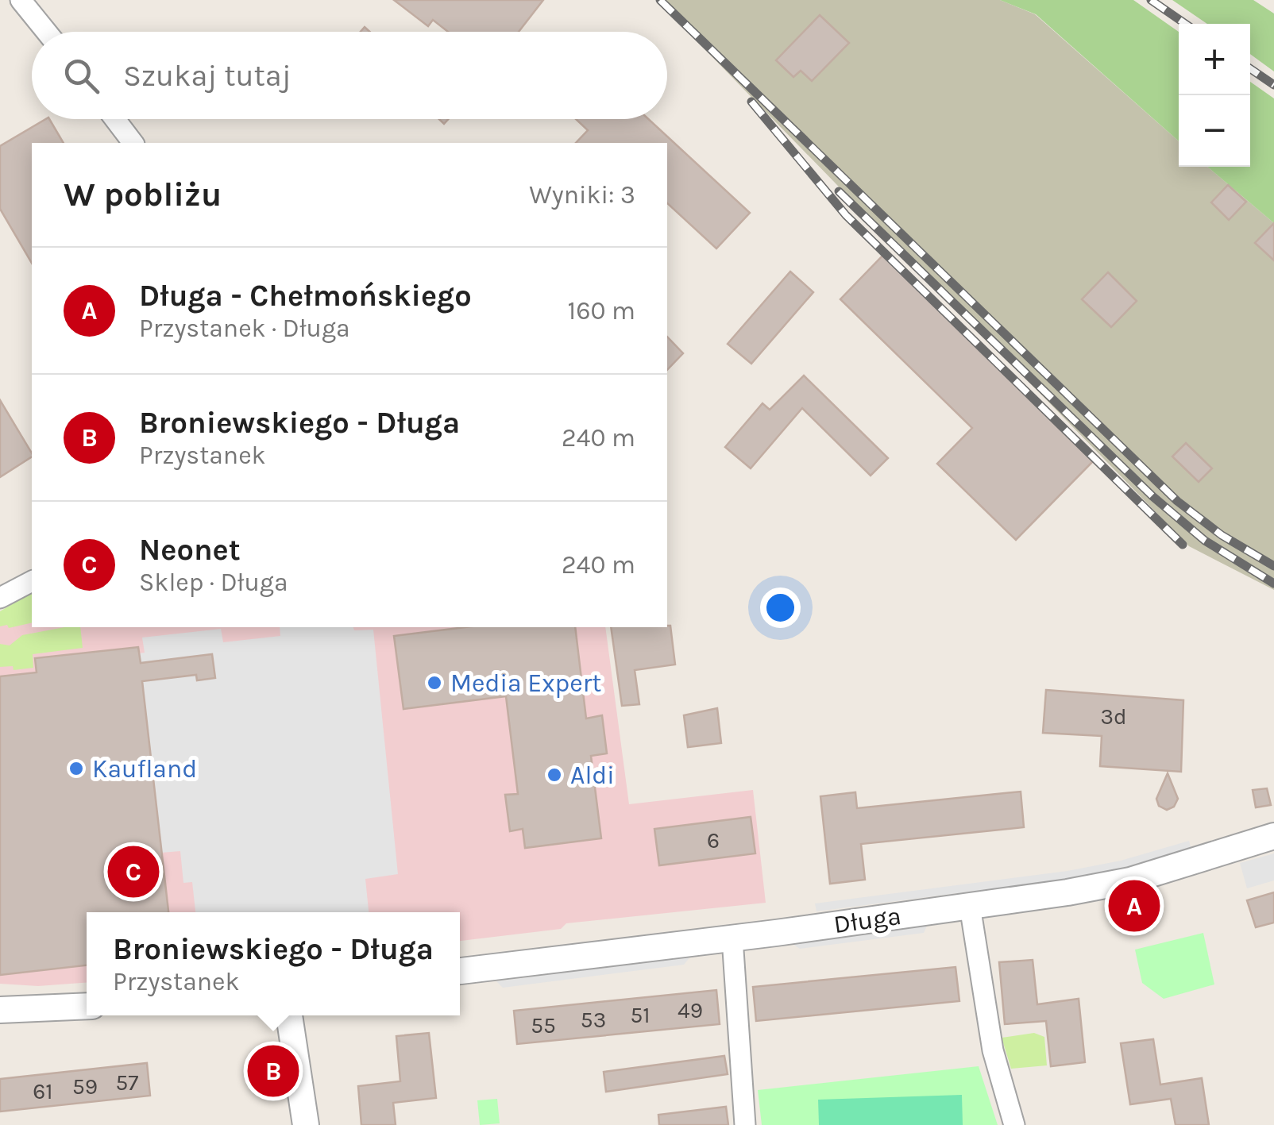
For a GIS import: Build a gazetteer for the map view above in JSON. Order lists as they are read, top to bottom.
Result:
{
  "streets": {
    "street": ["Długa"]
  },
  "places": ["Media Expert", "Kaufland", "Aldi"],
  "house_numbers": [
    "3d",
    "6",
    "49",
    "51",
    "53",
    "55",
    "57",
    "59",
    "61"
  ],
  "page": {
    "map_buttons": ["+", "−"],
    "search": "Szukaj tutaj",
    "heading": ["W pobliżu", "Wyniki: 3"],
    "list": [
      {
        "mark": "A",
        "name": "Długa - Chełmońskiego",
        "note": "Przystanek · Długa",
        "value": "160 m"
      },
      {
        "mark": "B",
        "name": "Broniewskiego - Długa",
        "note": "Przystanek",
        "value": "240 m"
      },
      {
        "mark": "C",
        "name": "Neonet",
        "note": "Sklep · Długa",
        "value": "240 m"
      }
    ],
    "pins": ["C", "A", "B"],
    "popup": ["Broniewskiego - Długa", "Przystanek"]
  }
}
